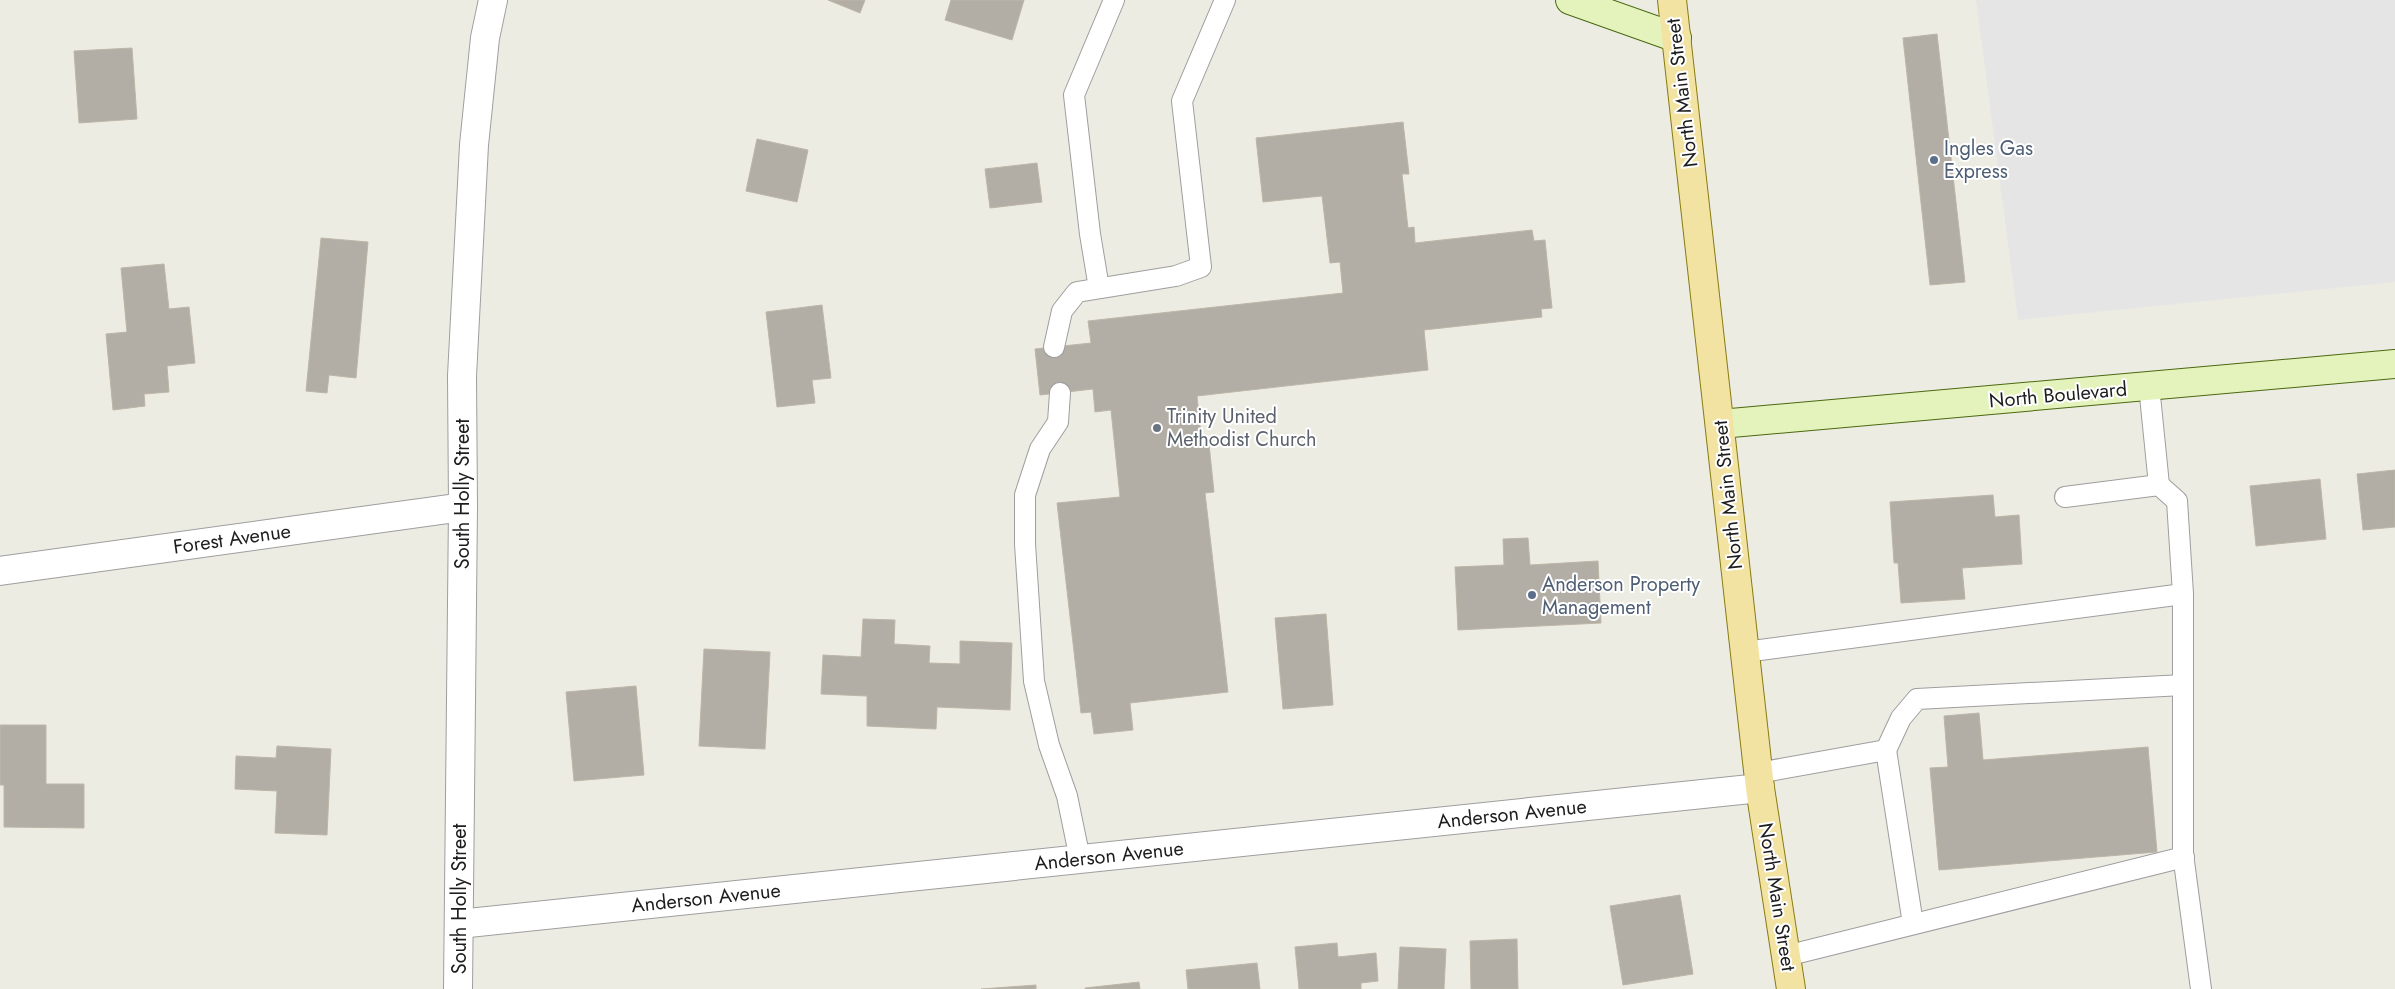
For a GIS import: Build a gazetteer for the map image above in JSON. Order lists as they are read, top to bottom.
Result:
{
  "streets": {
    "main road": ["North Main Street", "North Boulevard"],
    "street": ["South Holly Street", "Forest Avenue", "Anderson Avenue"]
  },
  "crossings": [
    ["North Main Street", "North Boulevard"],
    ["North Main Street", "Anderson Avenue"],
    ["South Holly Street", "Forest Avenue"],
    ["South Holly Street", "Anderson Avenue"]
  ],
  "places": ["Ingles Gas Express", "Trinity United Methodist Church", "Anderson Property Management"]
}
